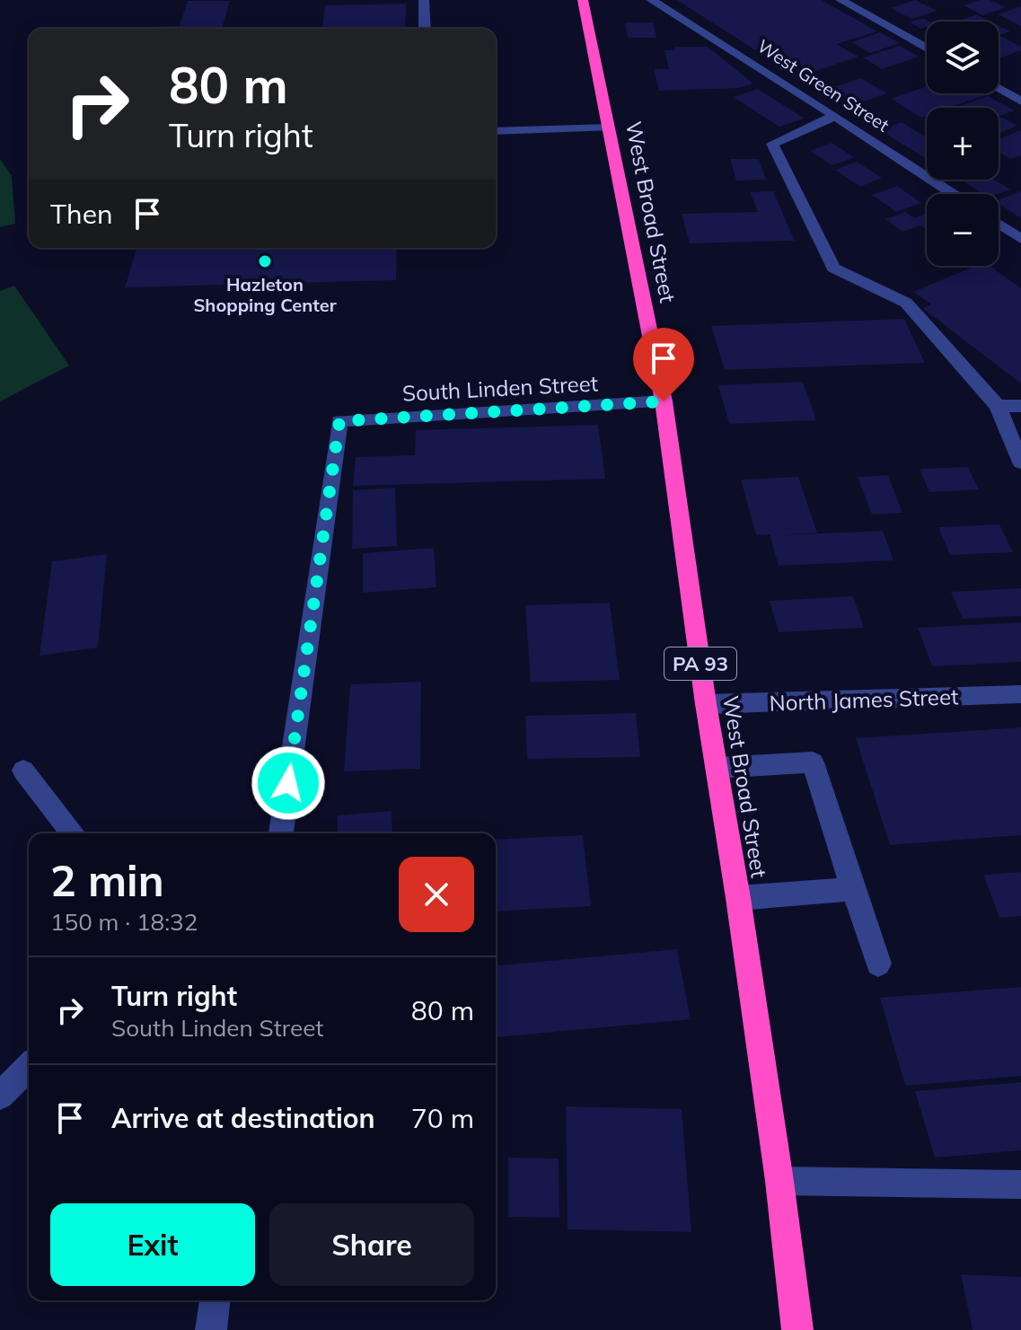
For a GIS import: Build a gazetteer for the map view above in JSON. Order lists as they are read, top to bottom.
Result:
{
  "streets": {
    "highway": ["West Broad Street", "PA 93"],
    "street": ["West Green Street", "South Linden Street", "North James Street"]
  },
  "crossings": [
    ["West Broad Street", "South Linden Street"],
    ["West Broad Street", "North James Street"]
  ],
  "places": ["Hazleton Shopping Center"],
  "page": {
    "map_buttons": ["+", "−"],
    "turn": ["80 m", "Turn right"],
    "then": "Then",
    "heading": ["2 min", "150 m · 18:32"],
    "list": [
      {
        "name": "Turn right",
        "note": "South Linden Street",
        "value": "80 m"
      },
      {
        "name": "Arrive at destination",
        "value": "70 m"
      }
    ],
    "buttons": ["Exit", "Share"]
  }
}
